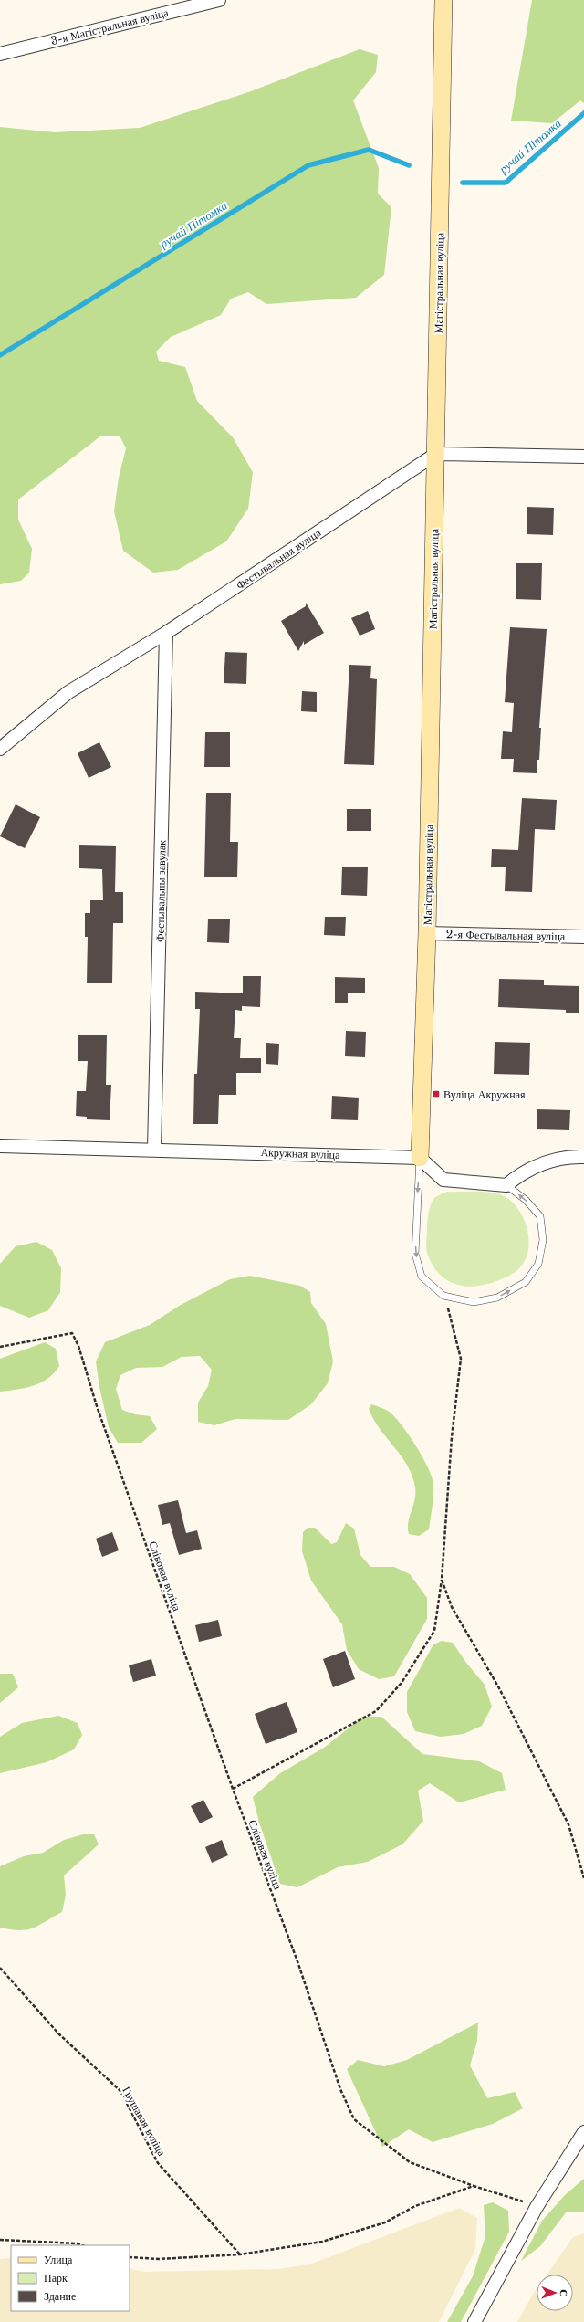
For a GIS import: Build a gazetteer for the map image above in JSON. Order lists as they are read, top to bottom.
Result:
{
  "streets": {
    "street": [
      "3-я Магістральная вуліца",
      "Магістральная вуліца",
      "Фестывальная вуліца",
      "Фестывальны завулак",
      "2-я Фестывальная вуліца",
      "Акружная вуліца"
    ],
    "path": ["Слівовая вуліца", "Грушавая вуліца"]
  },
  "crossings": [
    ["Магістральная вуліца", "Фестывальная вуліца"],
    ["Магістральная вуліца", "2-я Фестывальная вуліца"],
    ["Магістральная вуліца", "Акружная вуліца"],
    ["Фестывальная вуліца", "Фестывальны завулак"],
    ["Фестывальны завулак", "Акружная вуліца"]
  ],
  "water": ["ручай Пітомка"],
  "places": {
    "transit": ["Вуліца Акружная"]
  },
  "legend": ["Улица", "Парк", "Здание"],
  "north": "right"
}
